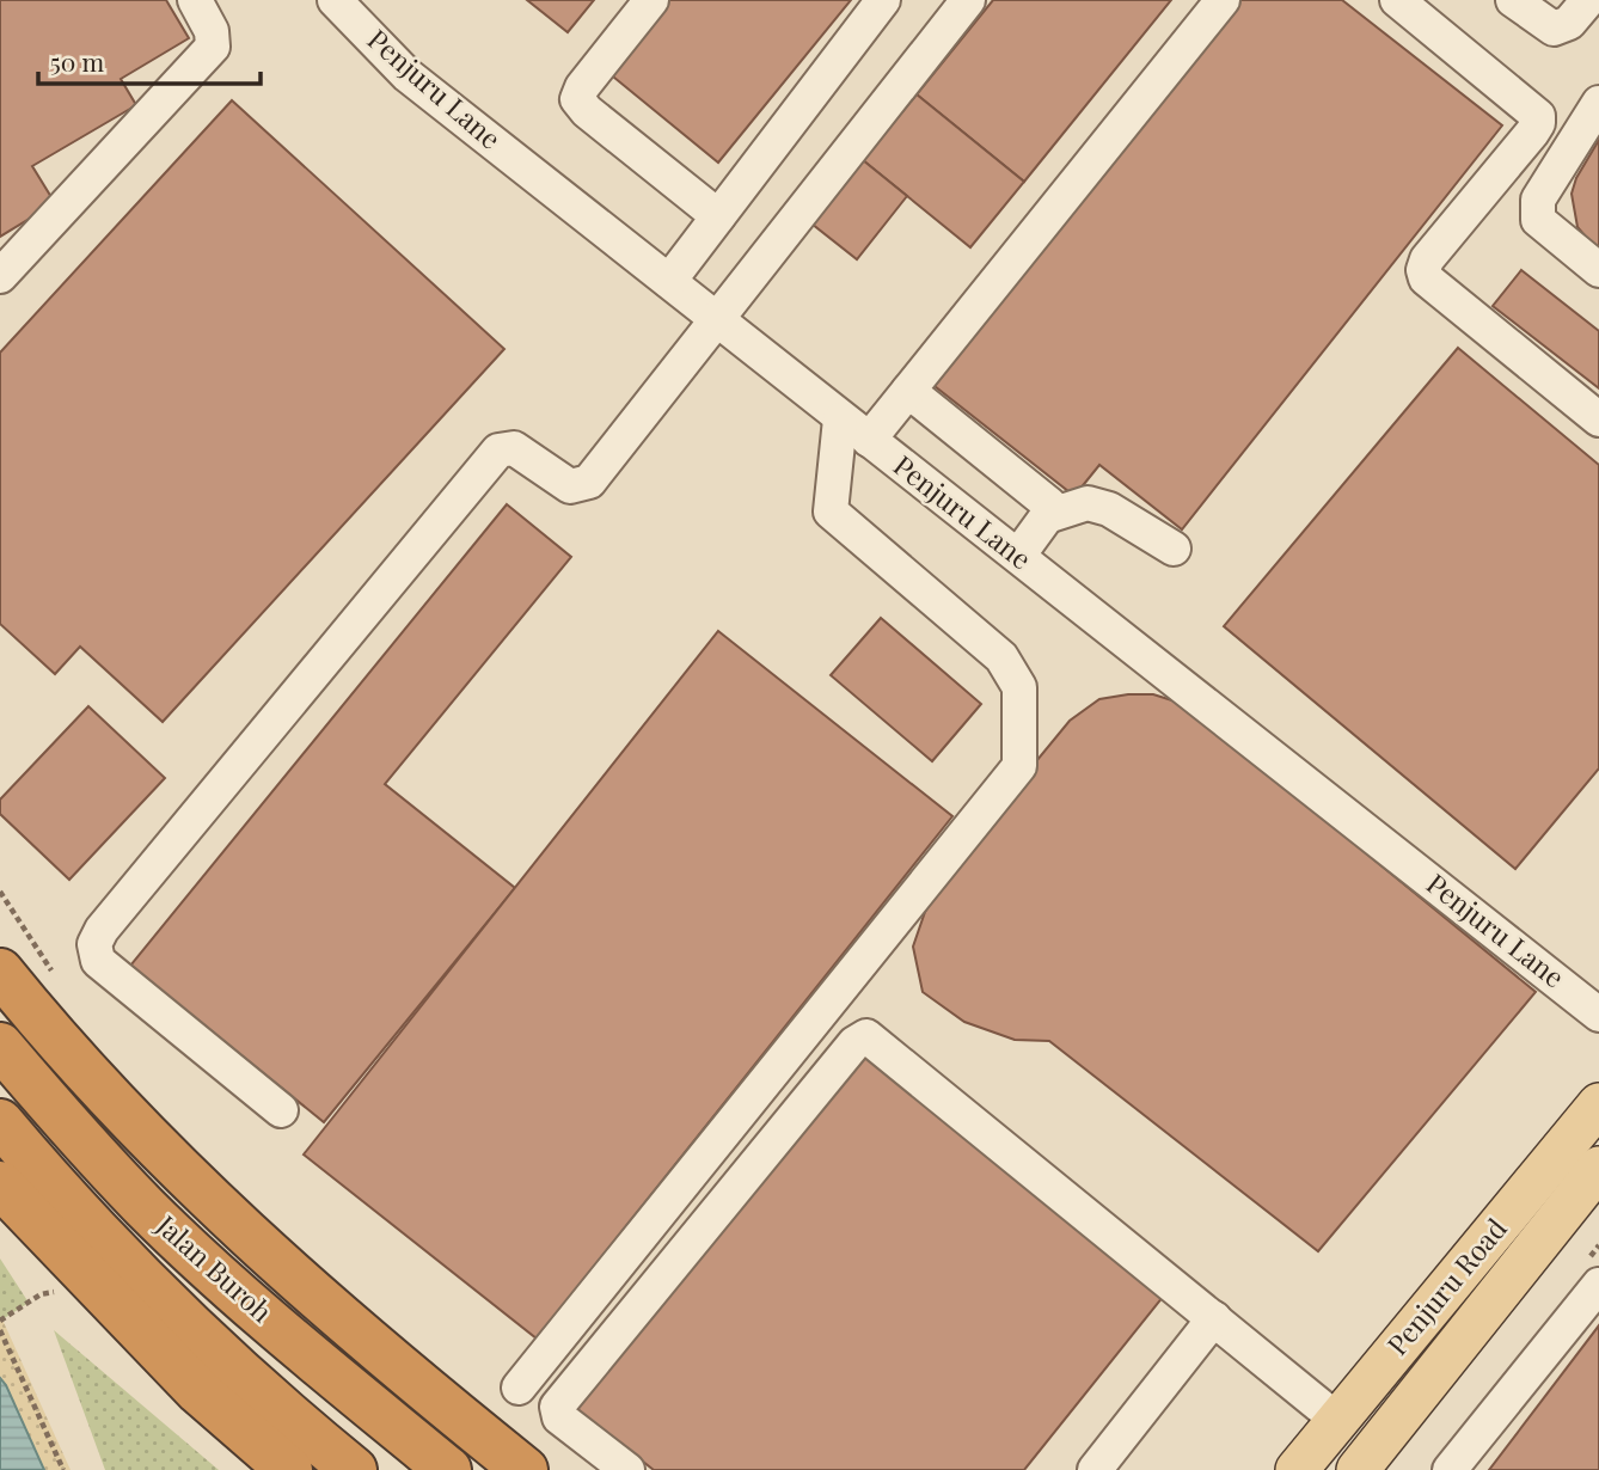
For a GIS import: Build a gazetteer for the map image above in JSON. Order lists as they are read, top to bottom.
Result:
{
  "streets": {
    "highway": ["Jalan Buroh"],
    "main road": ["Penjuru Road"],
    "street": ["Penjuru Lane"]
  },
  "scale_bar": "50 m"
}
